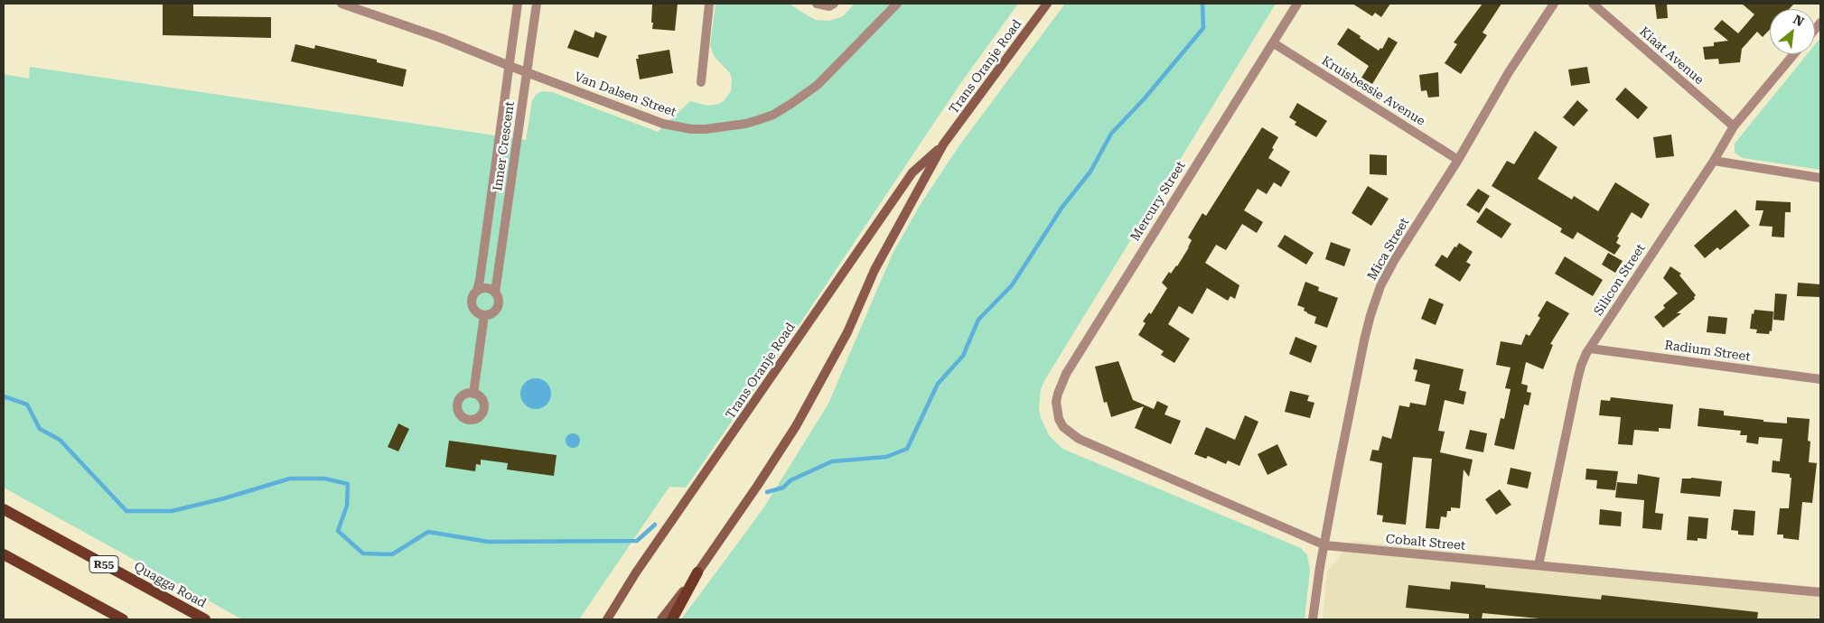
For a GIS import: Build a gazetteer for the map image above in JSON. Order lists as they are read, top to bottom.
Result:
{
  "streets": {
    "main road": ["Trans Oranje Road", "R55", "Quagga Road"],
    "street": [
      "Kiaat Avenue",
      "Kruisbessie Avenue",
      "Van Dalsen Street",
      "Inner Crescent",
      "Mercury Street",
      "Mica Street",
      "Silicon Street",
      "Radium Street",
      "Cobalt Street"
    ]
  },
  "crossings": [
    ["Kiaat Avenue", "Silicon Street"],
    ["Kruisbessie Avenue", "Mercury Street"],
    ["Kruisbessie Avenue", "Mica Street"],
    ["Van Dalsen Street", "Inner Crescent"],
    ["Mercury Street", "Cobalt Street"],
    ["Mica Street", "Cobalt Street"],
    ["Silicon Street", "Radium Street"],
    ["Silicon Street", "Cobalt Street"]
  ],
  "north": "top right"
}
